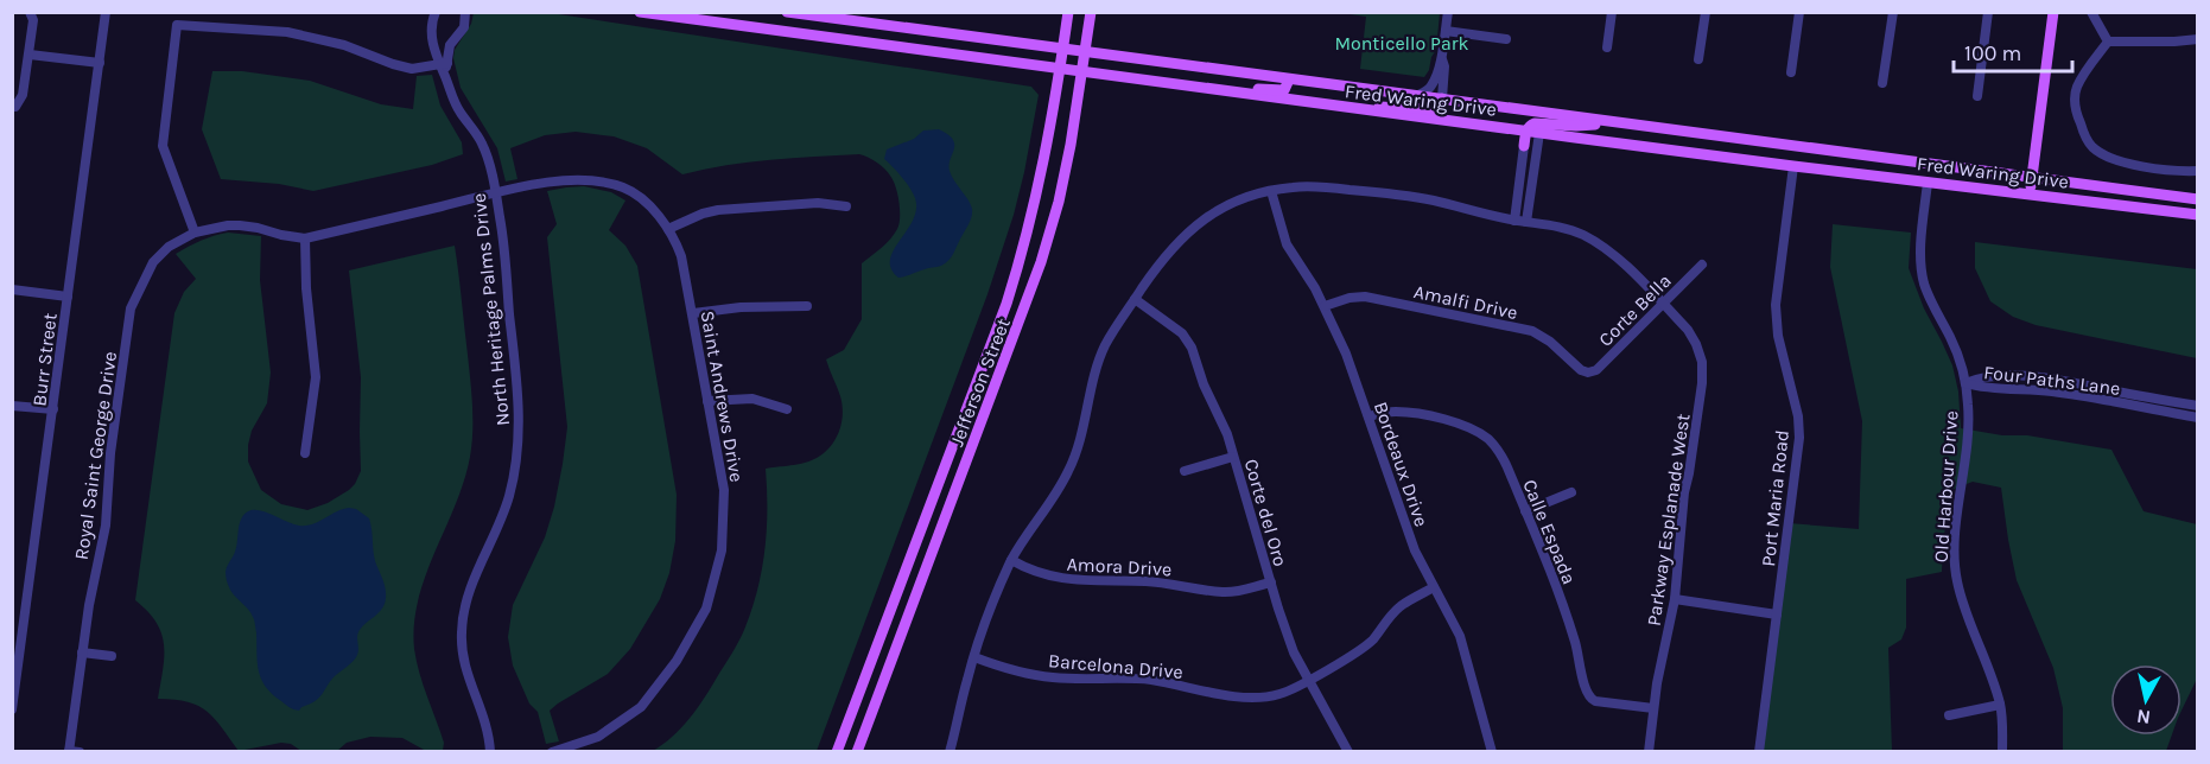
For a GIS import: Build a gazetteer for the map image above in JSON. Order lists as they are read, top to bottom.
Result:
{
  "streets": {
    "main road": ["Fred Waring Drive", "Jefferson Street"],
    "street": [
      "Amalfi Drive",
      "North Heritage Palms Drive",
      "Corte Bella",
      "Burr Street",
      "Four Paths Lane",
      "Saint Andrews Drive",
      "Royal Saint George Drive",
      "Bordeaux Drive",
      "Old Harbour Drive",
      "Port Maria Road",
      "Corte del Oro",
      "Parkway Esplanade West",
      "Calle Espada",
      "Amora Drive",
      "Barcelona Drive"
    ]
  },
  "crossings": [
    ["Fred Waring Drive", "Jefferson Street"],
    ["Fred Waring Drive", "Old Harbour Drive"],
    ["Fred Waring Drive", "Port Maria Road"],
    ["Amalfi Drive", "Corte Bella"],
    ["Amalfi Drive", "Bordeaux Drive"],
    ["North Heritage Palms Drive", "Saint Andrews Drive"],
    ["Corte Bella", "Parkway Esplanade West"],
    ["Four Paths Lane", "Old Harbour Drive"],
    ["Saint Andrews Drive", "Royal Saint George Drive"],
    ["Bordeaux Drive", "Parkway Esplanade West"],
    ["Bordeaux Drive", "Calle Espada"],
    ["Bordeaux Drive", "Barcelona Drive"],
    ["Corte del Oro", "Parkway Esplanade West"],
    ["Corte del Oro", "Amora Drive"],
    ["Corte del Oro", "Barcelona Drive"],
    ["Parkway Esplanade West", "Calle Espada"],
    ["Parkway Esplanade West", "Amora Drive"],
    ["Parkway Esplanade West", "Barcelona Drive"]
  ],
  "parks": ["Monticello Park"],
  "scale_bar": "100 m",
  "north": "bottom"
}
